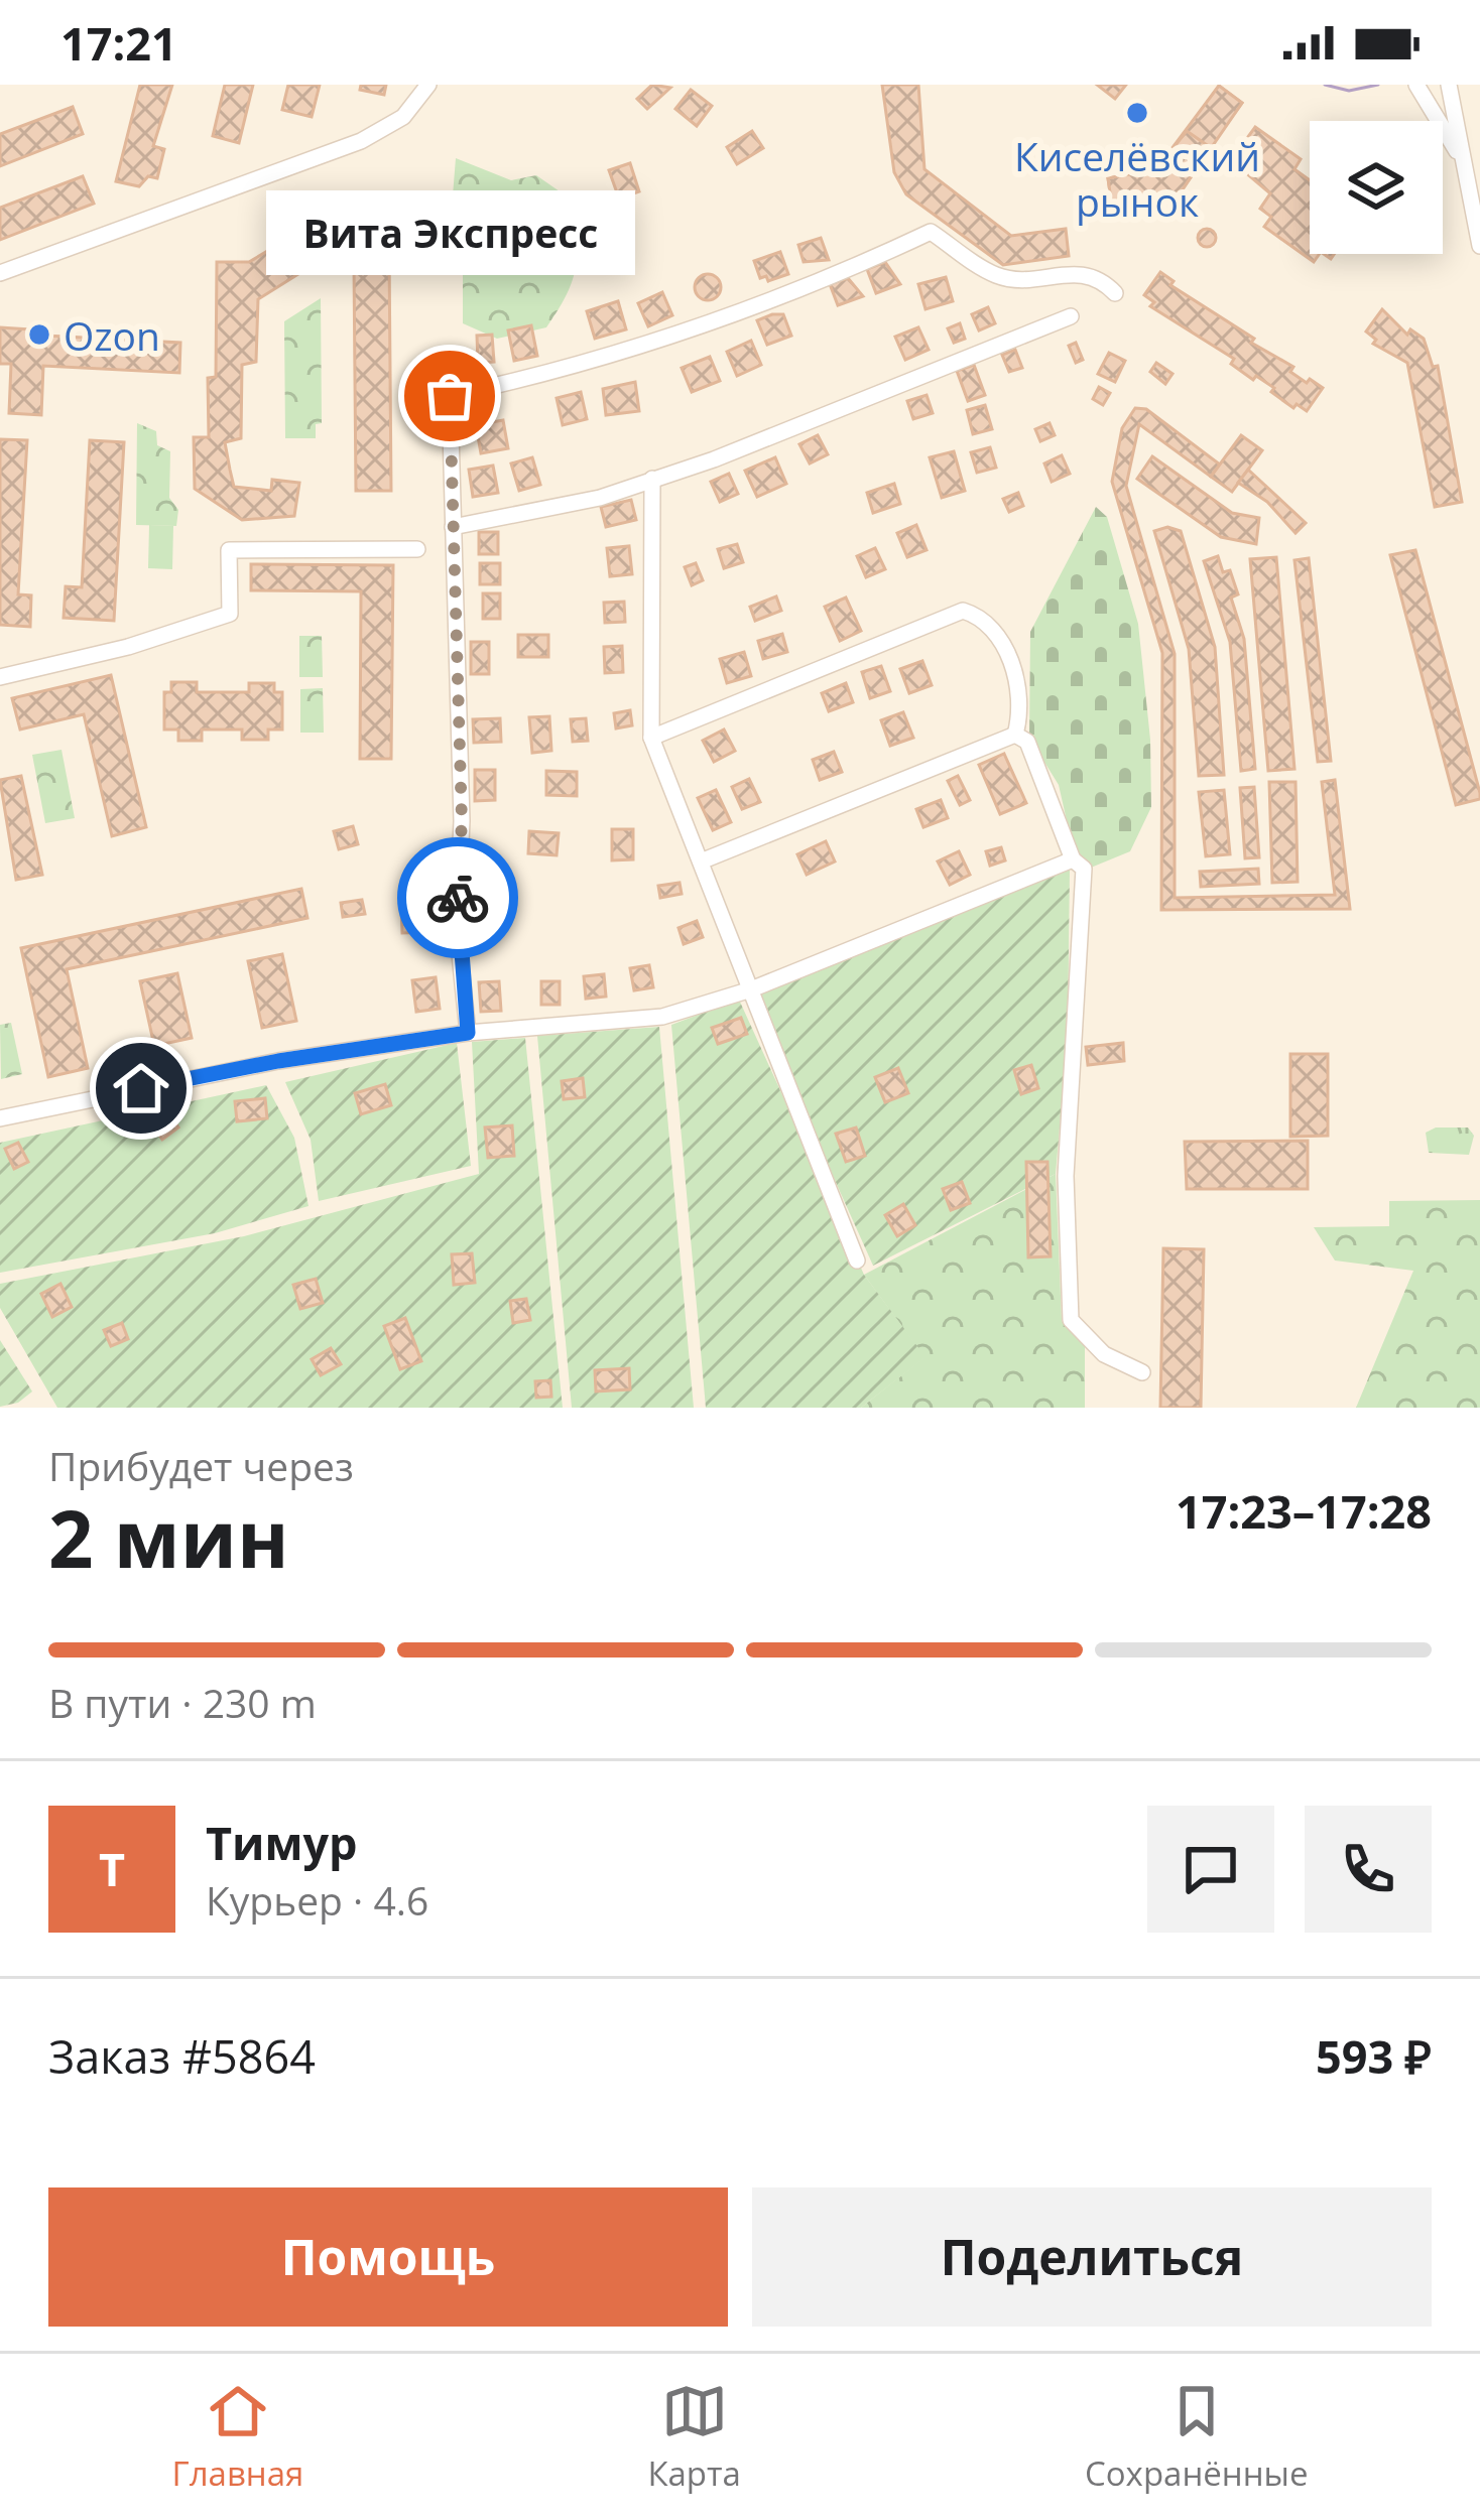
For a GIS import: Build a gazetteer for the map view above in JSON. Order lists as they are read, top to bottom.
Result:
{
  "places": ["Киселёвский рынок", "Ozon", "Вита Экспресс"],
  "page": {
    "status": "17:21",
    "bubble": "Вита Экспресс",
    "heading": ["2 мин", "Прибудет через", "17:23–17:28"],
    "panel": [
      "Тимур",
      "Курьер · 4.6",
      "Заказ #5864",
      "593 ₽"
    ],
    "bar": "В пути · 230 m",
    "round": "Т",
    "buttons": ["Помощь", "Поделиться"],
    "tabs": ["Главная", "Карта", "Сохранённые"]
  }
}
